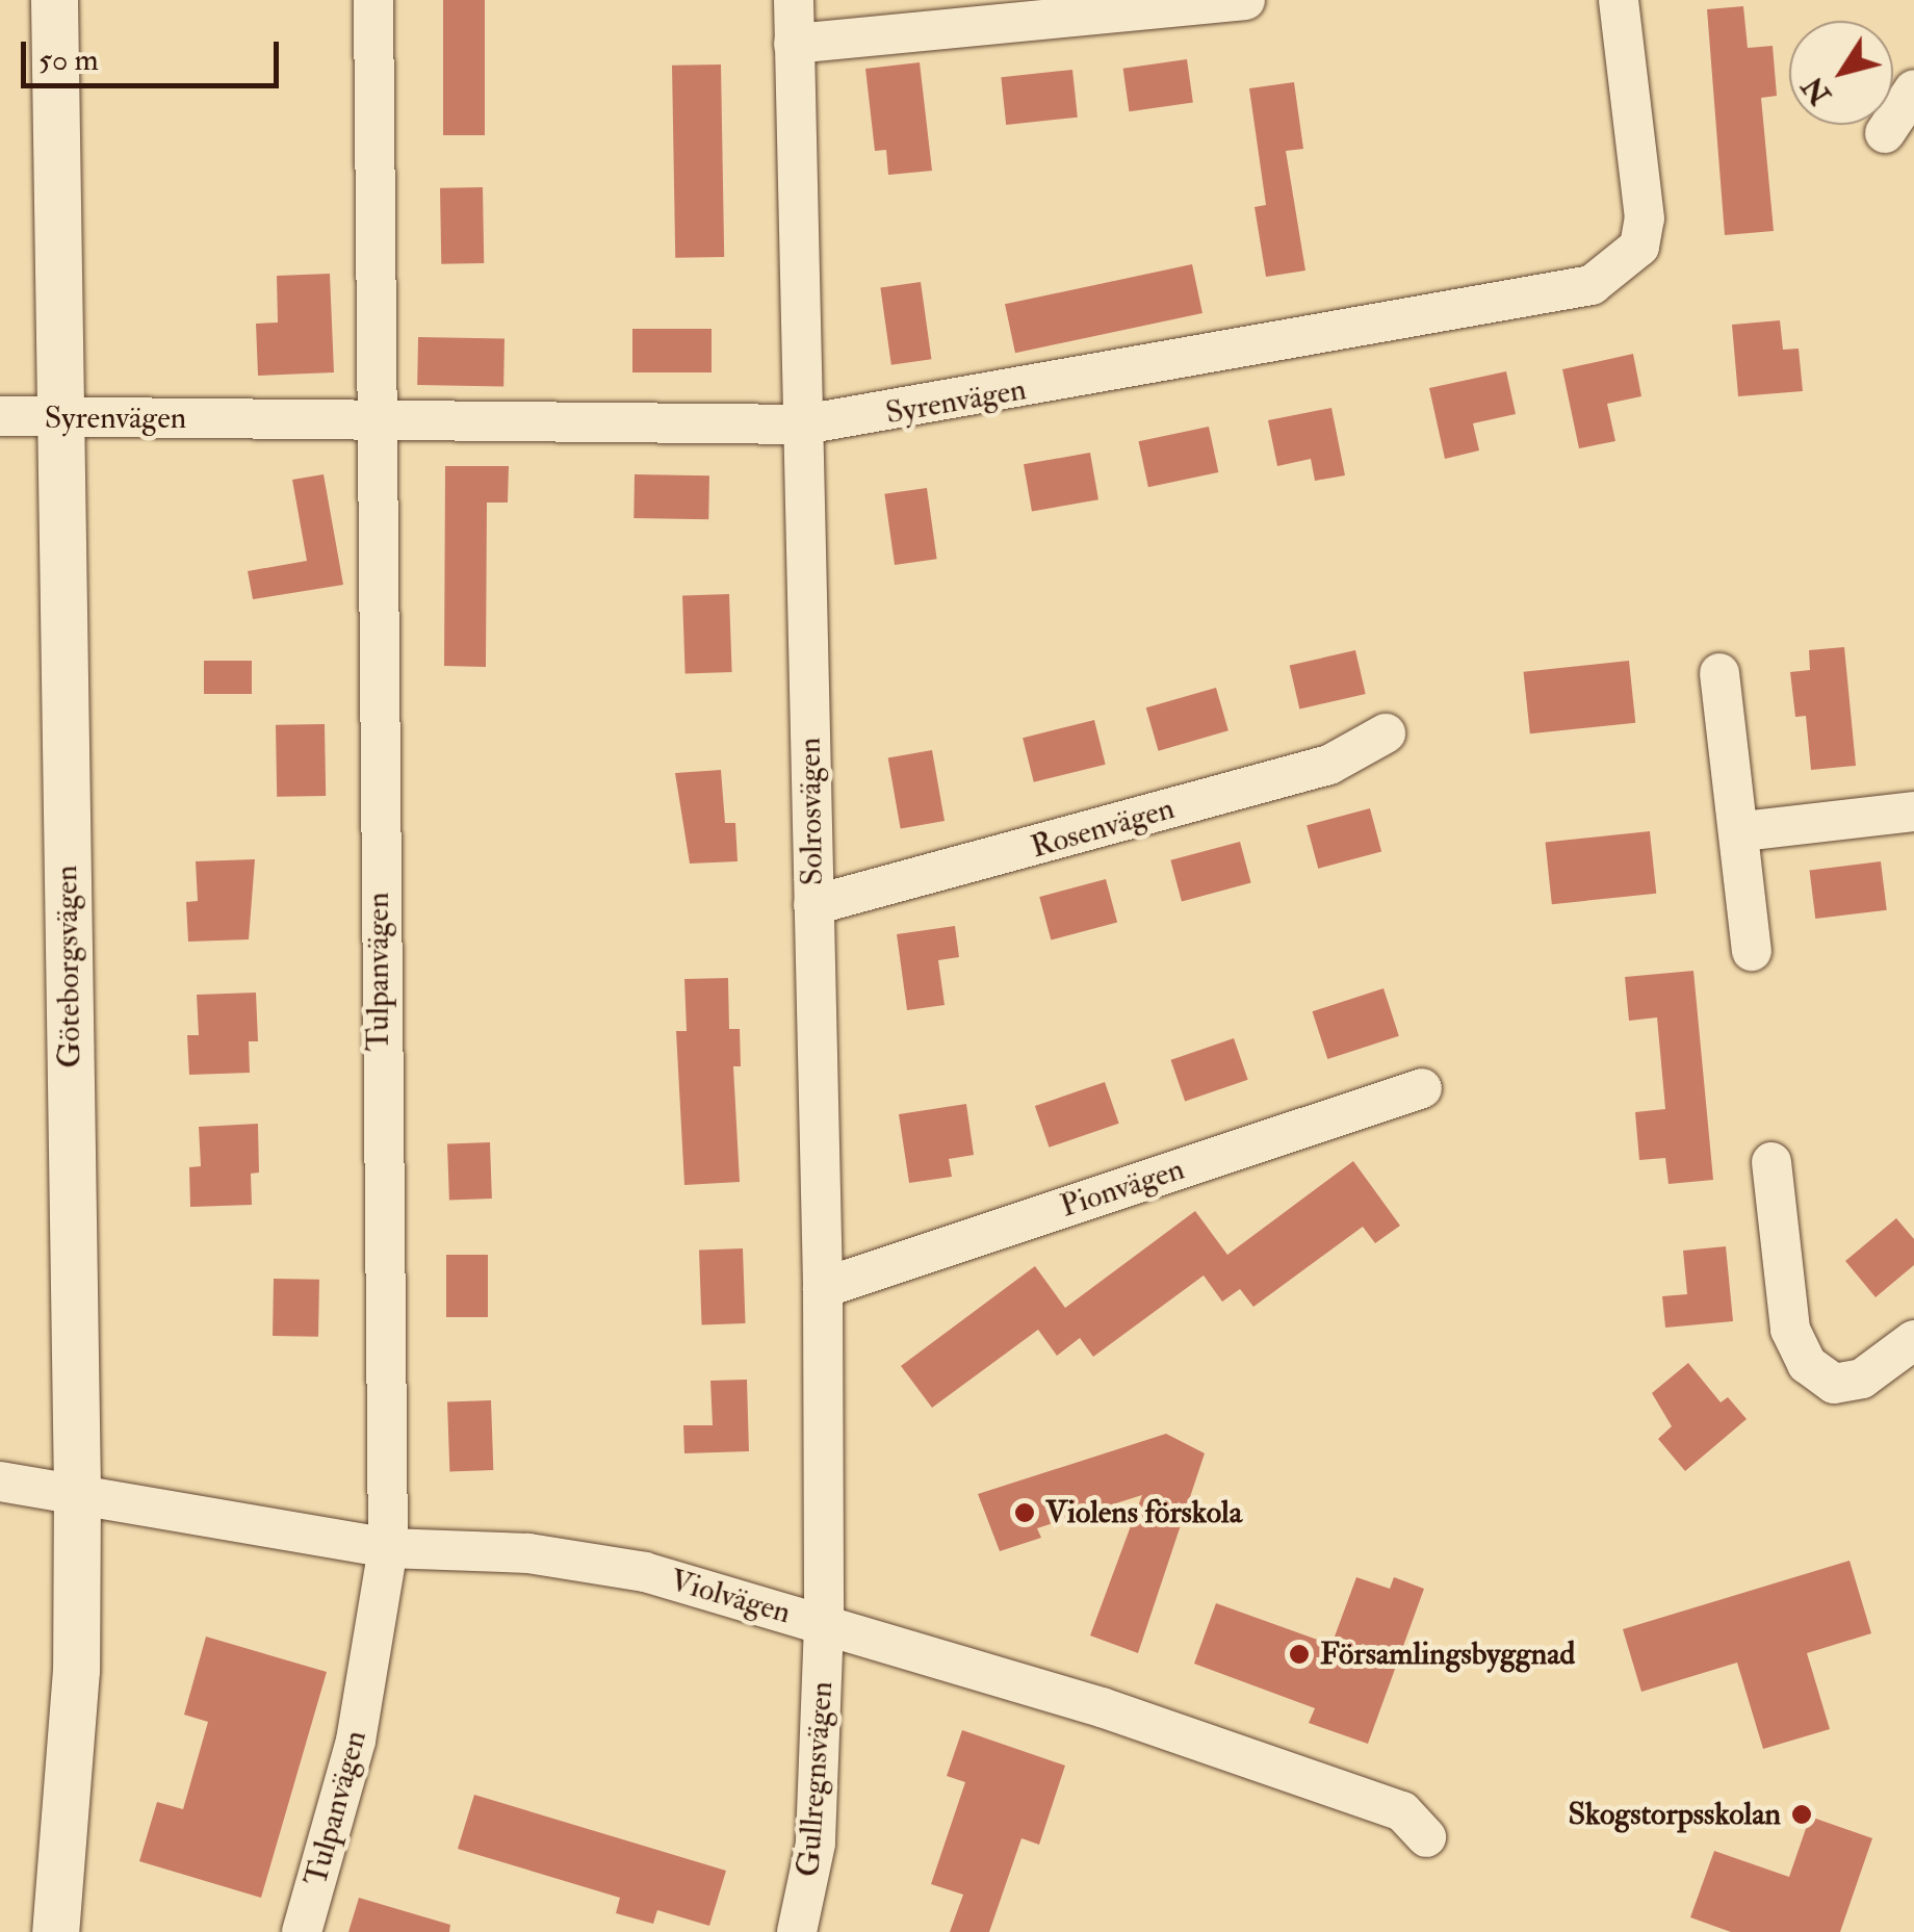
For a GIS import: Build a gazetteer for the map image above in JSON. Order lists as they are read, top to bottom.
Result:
{
  "streets": {
    "street": [
      "Syrenvägen",
      "Solrosvägen",
      "Rosenvägen",
      "Göteborgsvägen",
      "Tulpanvägen",
      "Pionvägen",
      "Violvägen",
      "Gullregnsvägen"
    ]
  },
  "crossings": [
    ["Syrenvägen", "Solrosvägen"],
    ["Syrenvägen", "Göteborgsvägen"],
    ["Syrenvägen", "Tulpanvägen"],
    ["Solrosvägen", "Rosenvägen"],
    ["Solrosvägen", "Pionvägen"],
    ["Solrosvägen", "Violvägen"],
    ["Solrosvägen", "Gullregnsvägen"],
    ["Göteborgsvägen", "Violvägen"],
    ["Tulpanvägen", "Violvägen"],
    ["Violvägen", "Gullregnsvägen"]
  ],
  "places": ["Violens förskola", "Församlingsbyggnad", "Skogstorpsskolan"],
  "scale_bar": "50 m",
  "north": "bottom left"
}
